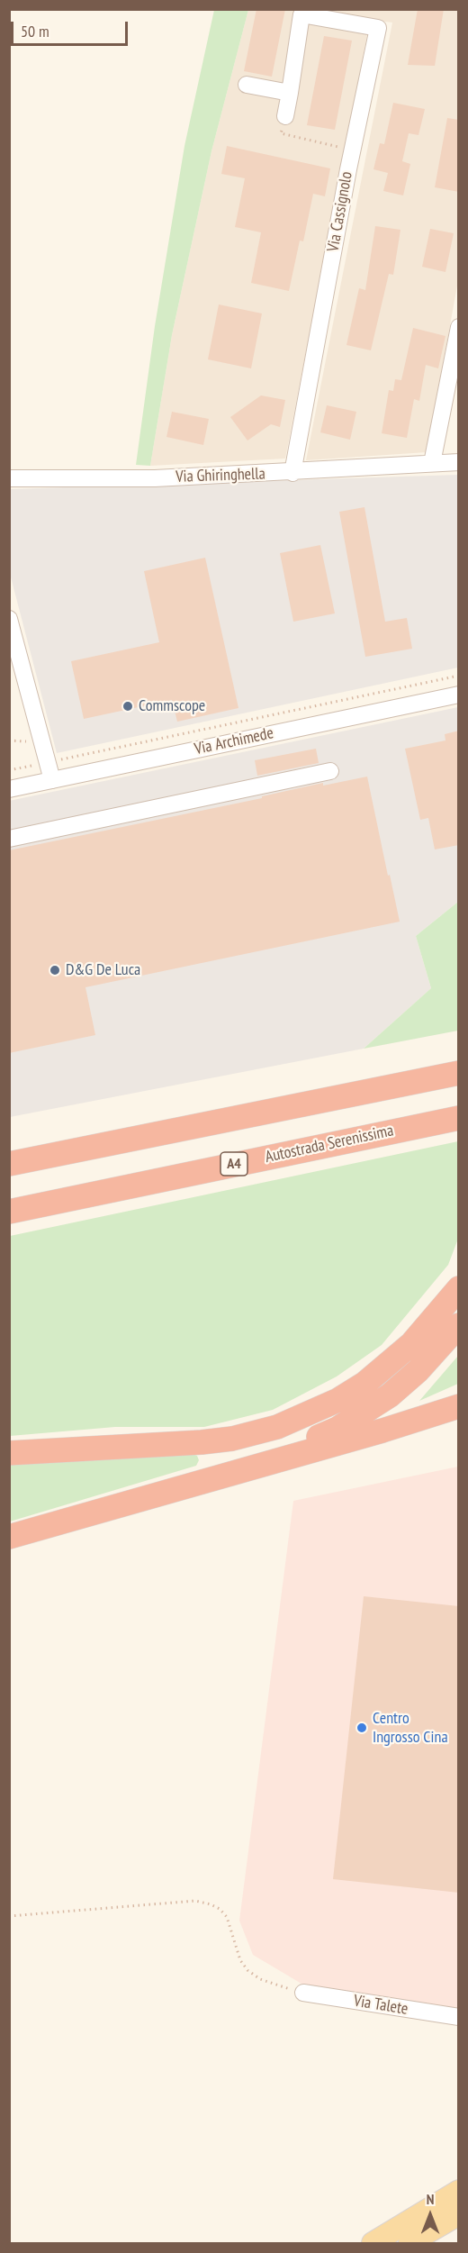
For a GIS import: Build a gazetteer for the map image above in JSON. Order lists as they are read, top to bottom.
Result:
{
  "streets": {
    "highway": ["Autostrada Serenissima", "A4"],
    "street": [
      "Via Cassignolo",
      "Via Ghiringhella",
      "Via Archimede",
      "Via Talete"
    ]
  },
  "crossings": [
    ["Via Cassignolo", "Via Ghiringhella"]
  ],
  "places": ["Commscope", "D&G De Luca", "Centro Ingrosso Cina"],
  "scale_bar": "50 m",
  "north": "top"
}
